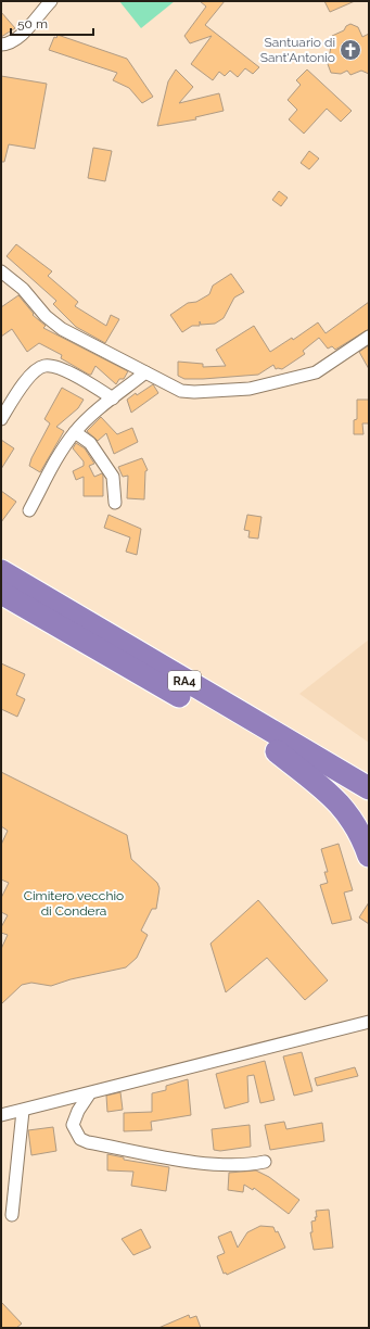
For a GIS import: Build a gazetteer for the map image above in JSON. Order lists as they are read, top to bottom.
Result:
{
  "streets": {
    "highway": ["RA4"]
  },
  "parks": ["Cimitero vecchio di Condera"],
  "places": {
    "church": ["Santuario di Sant'Antonio"]
  },
  "scale_bar": "50 m"
}
